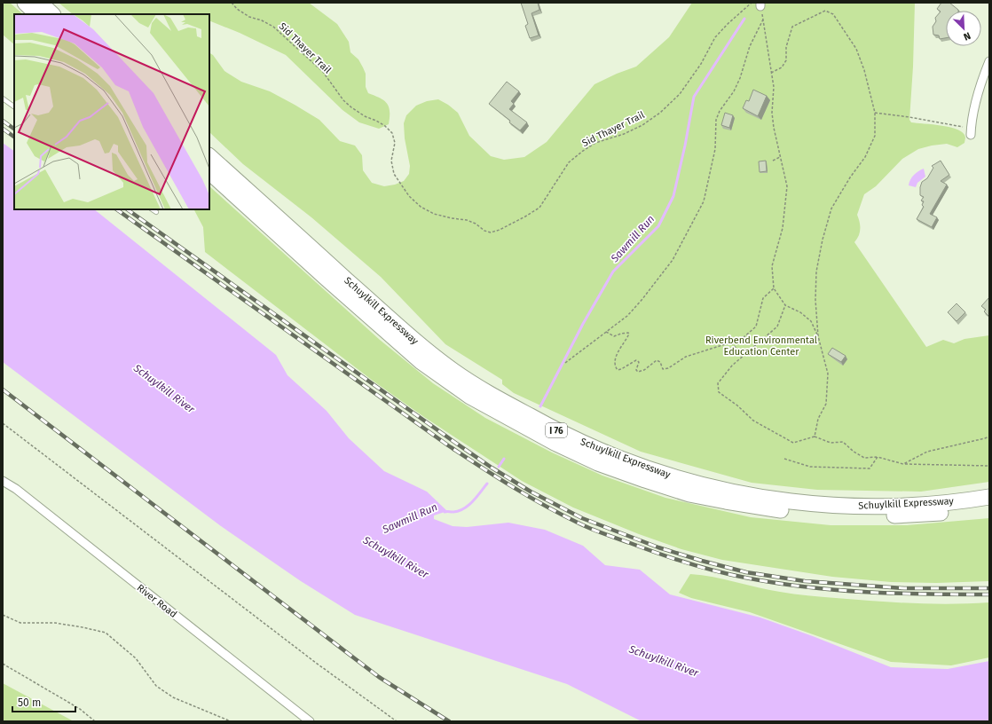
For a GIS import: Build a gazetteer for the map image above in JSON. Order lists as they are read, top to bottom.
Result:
{
  "streets": {
    "highway": ["Schuylkill Expressway", "I 76"],
    "street": ["River Road"],
    "path": ["Sid Thayer Trail"]
  },
  "water": ["Sawmill Run", "Schuylkill River"],
  "parks": ["Riverbend Environmental Education Center"],
  "scale_bar": "50 m",
  "north": "bottom right"
}
